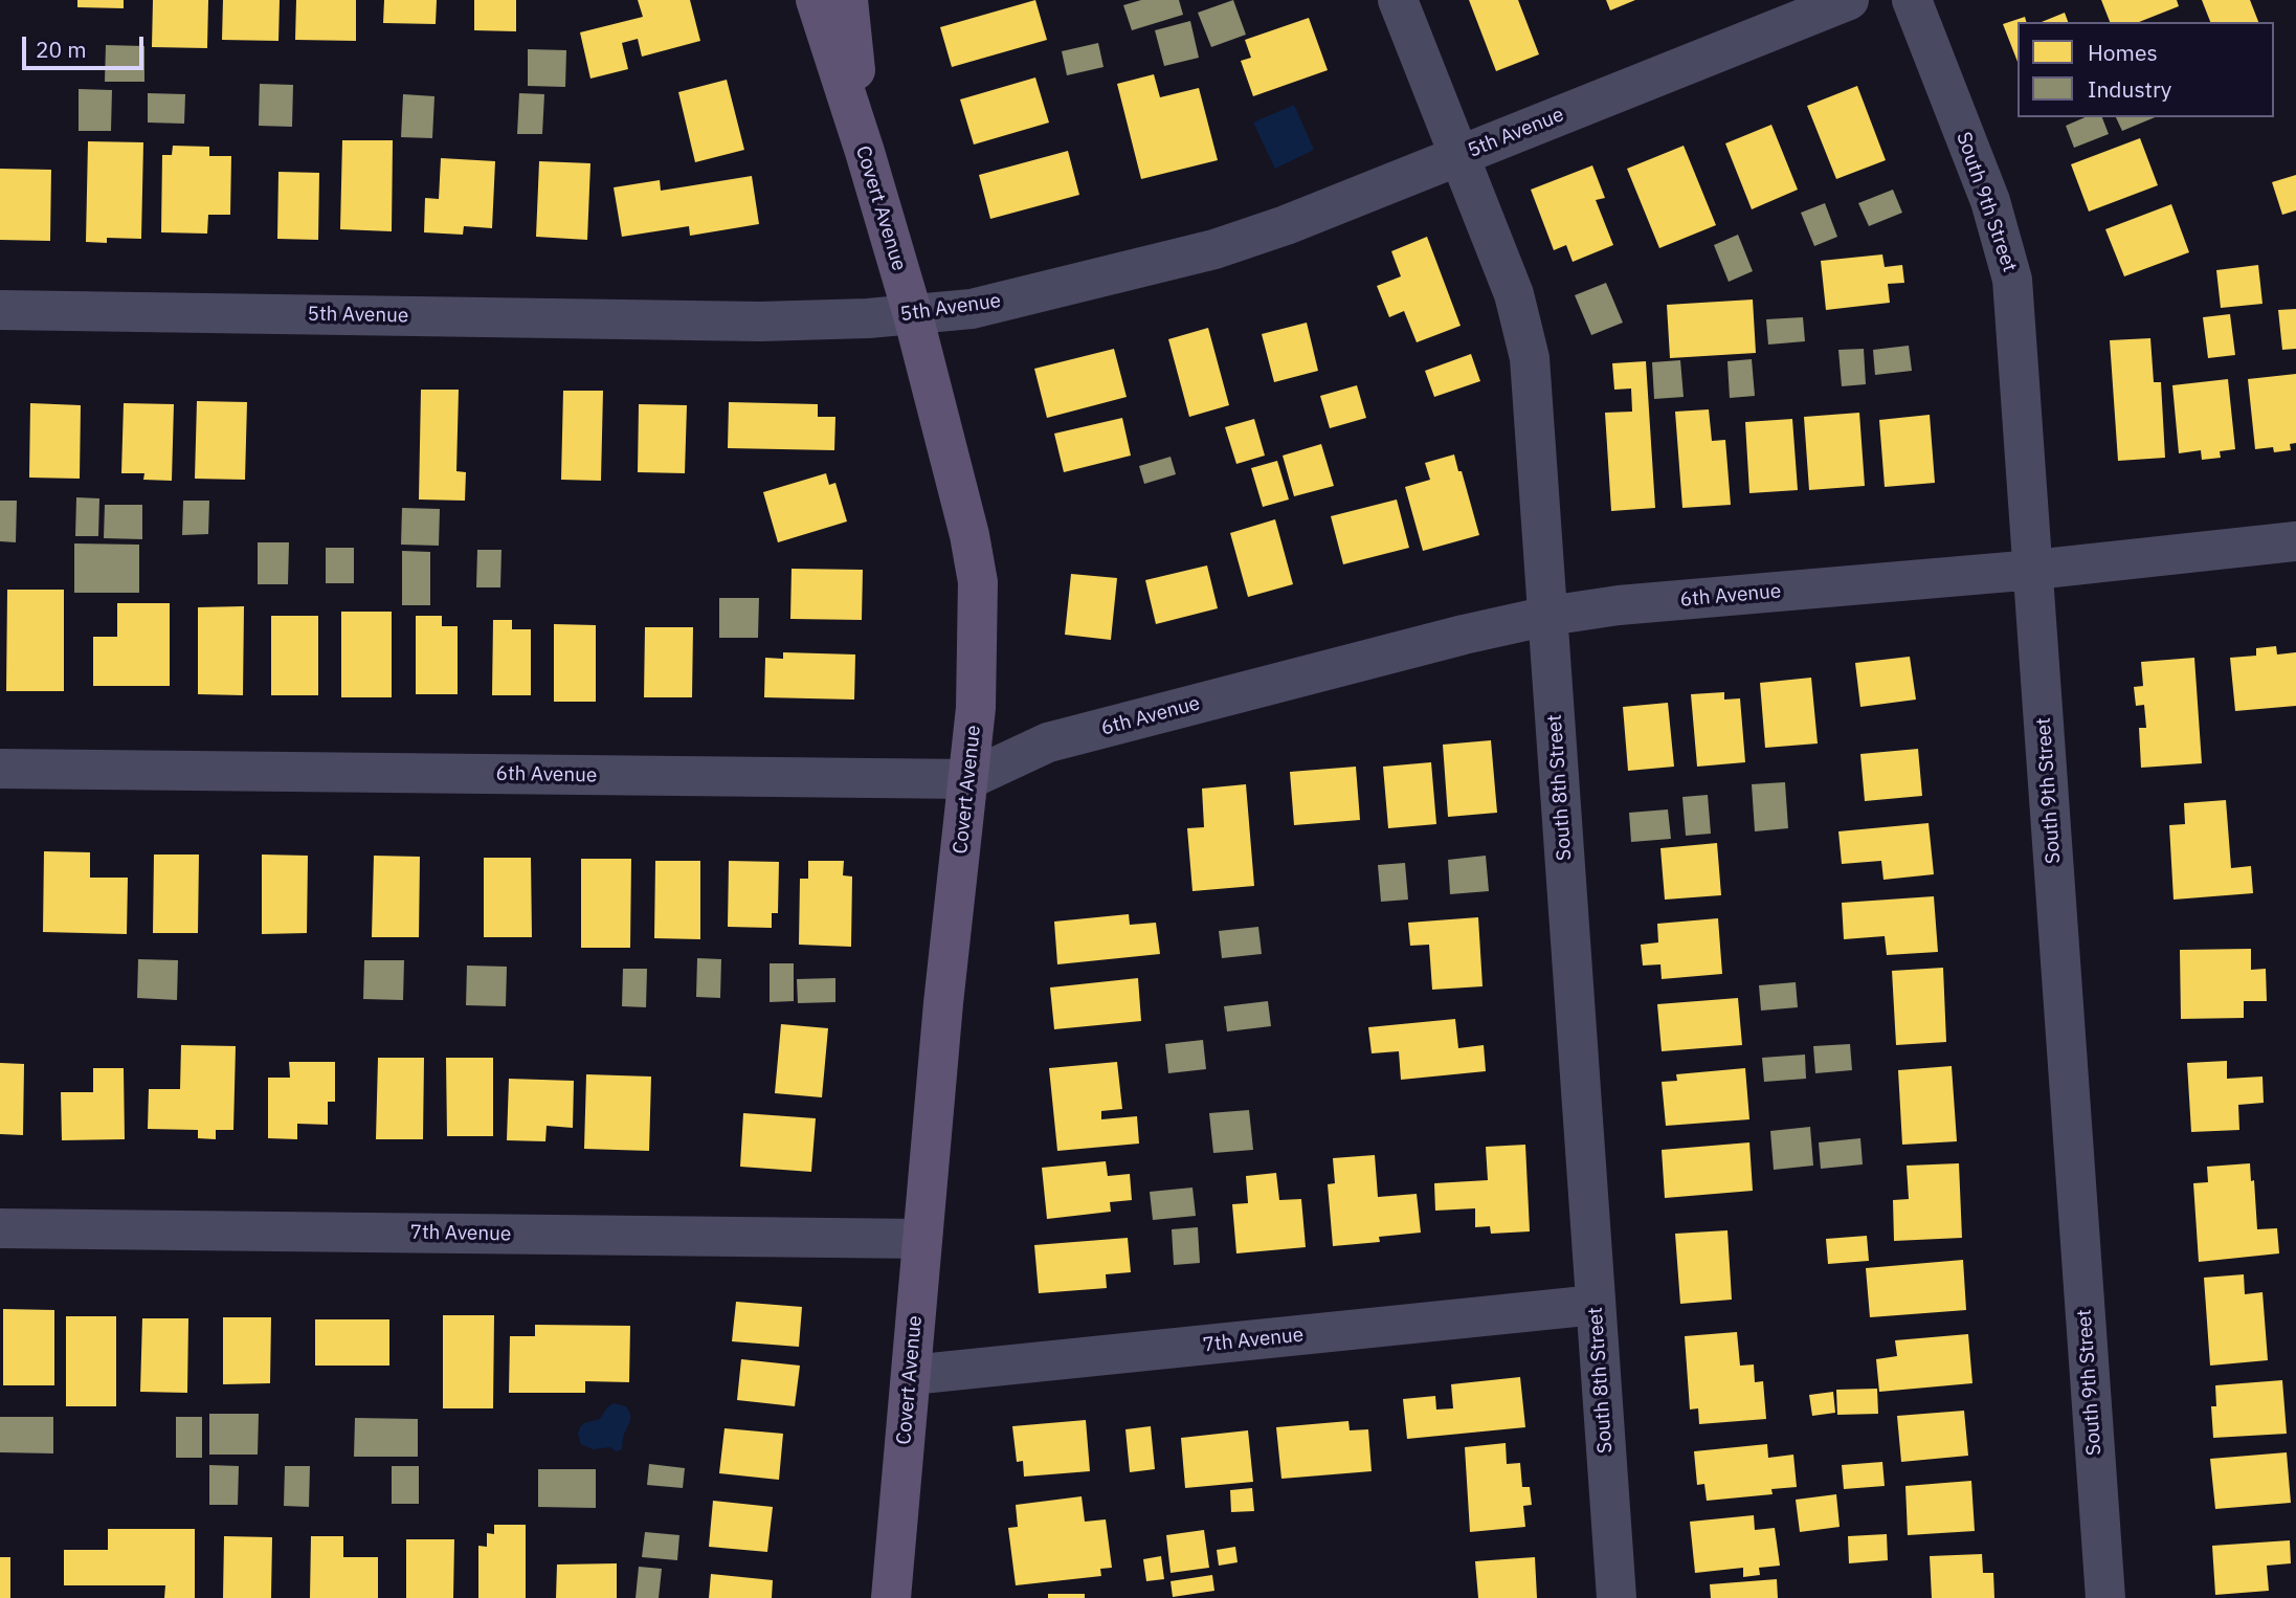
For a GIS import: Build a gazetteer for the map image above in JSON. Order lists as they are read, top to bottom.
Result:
{
  "streets": {
    "main road": ["Covert Avenue"],
    "street": [
      "5th Avenue",
      "South 9th Street",
      "6th Avenue",
      "South 8th Street",
      "7th Avenue"
    ]
  },
  "crossings": [
    ["5th Avenue", "Covert Avenue"],
    ["5th Avenue", "South 8th Street"],
    ["South 9th Street", "6th Avenue"],
    ["Covert Avenue", "6th Avenue"],
    ["Covert Avenue", "7th Avenue"],
    ["6th Avenue", "South 8th Street"],
    ["South 8th Street", "7th Avenue"]
  ],
  "legend": ["Homes", "Industry"],
  "scale_bar": "20 m"
}
